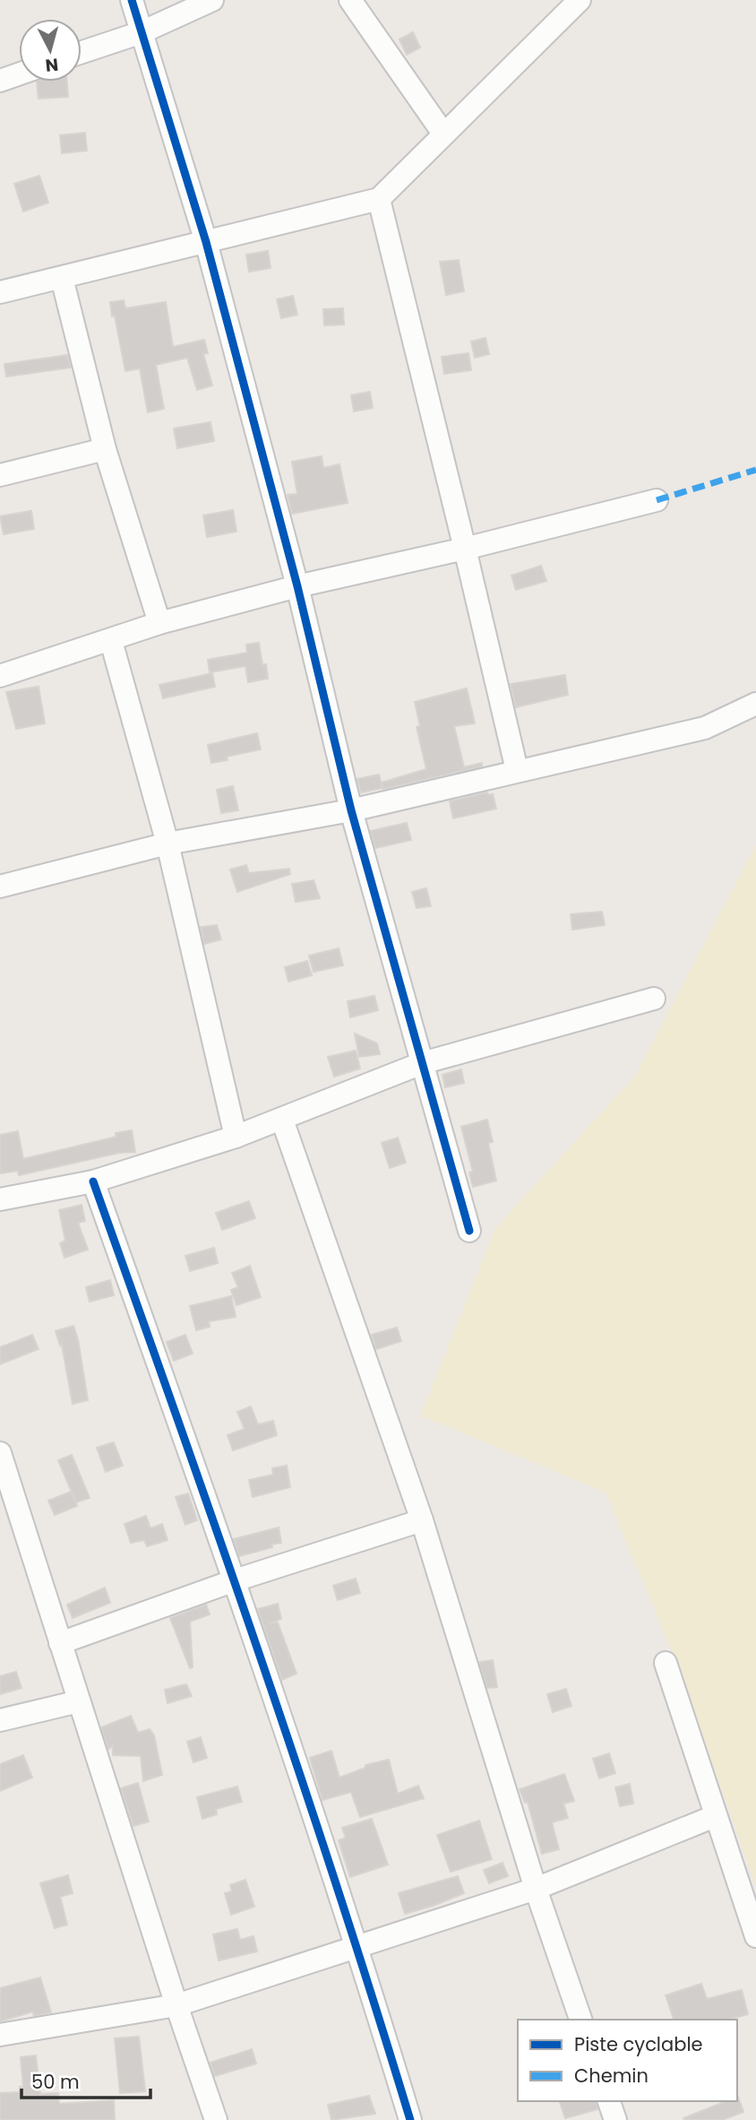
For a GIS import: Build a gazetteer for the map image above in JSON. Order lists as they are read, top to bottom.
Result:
{
  "legend": ["Piste cyclable", "Chemin"],
  "scale_bar": "50 m",
  "north": "bottom"
}
